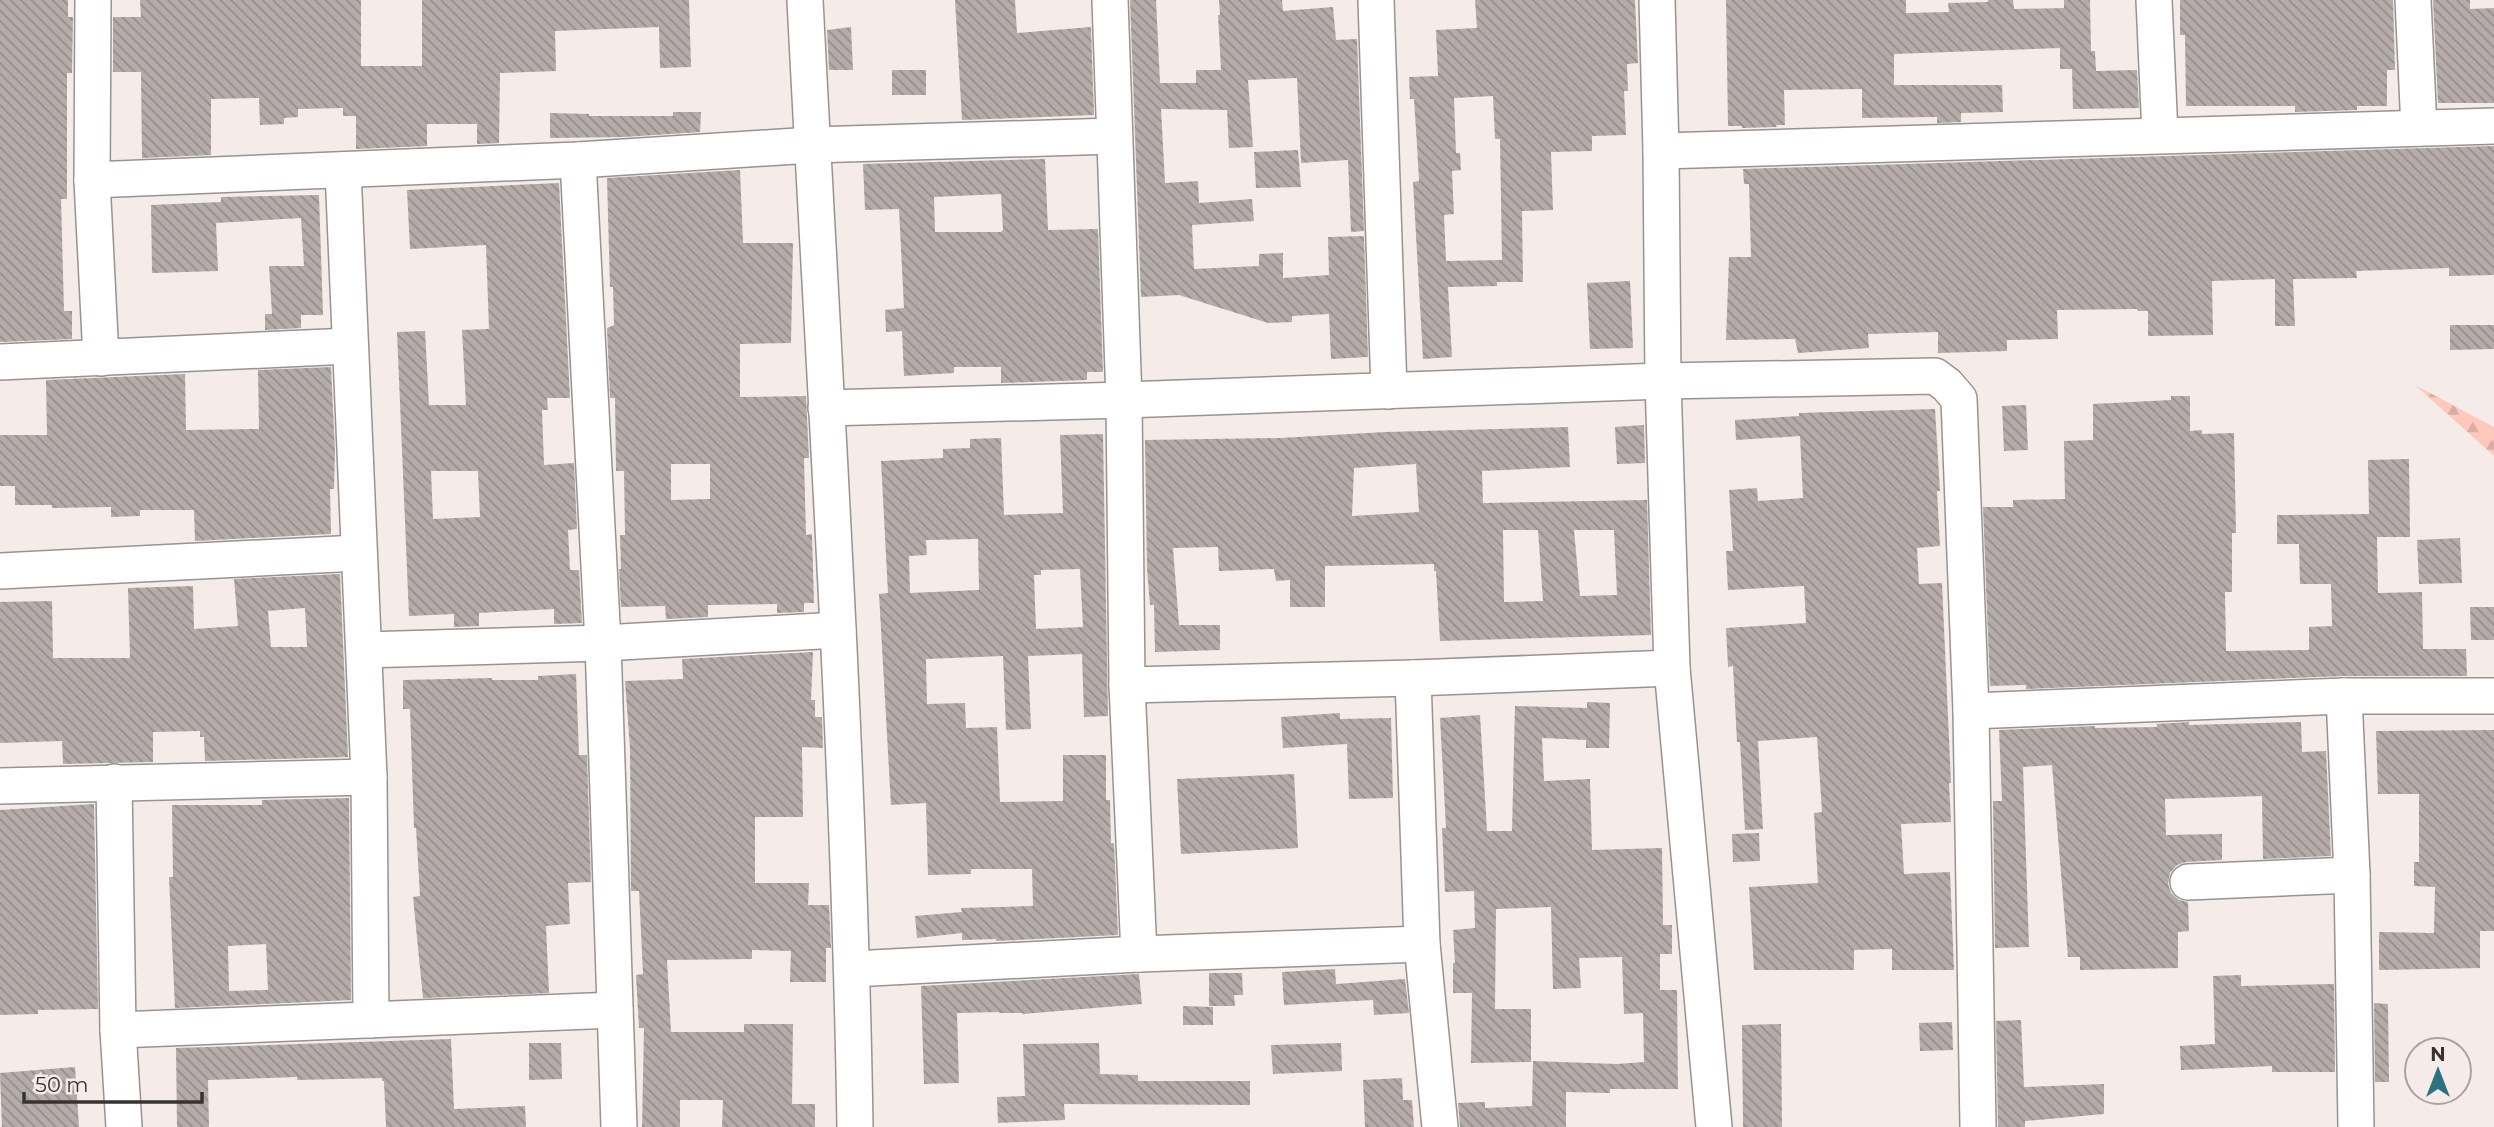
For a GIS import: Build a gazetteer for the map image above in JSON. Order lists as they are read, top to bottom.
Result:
{
  "scale_bar": "50 m",
  "north": "top"
}
